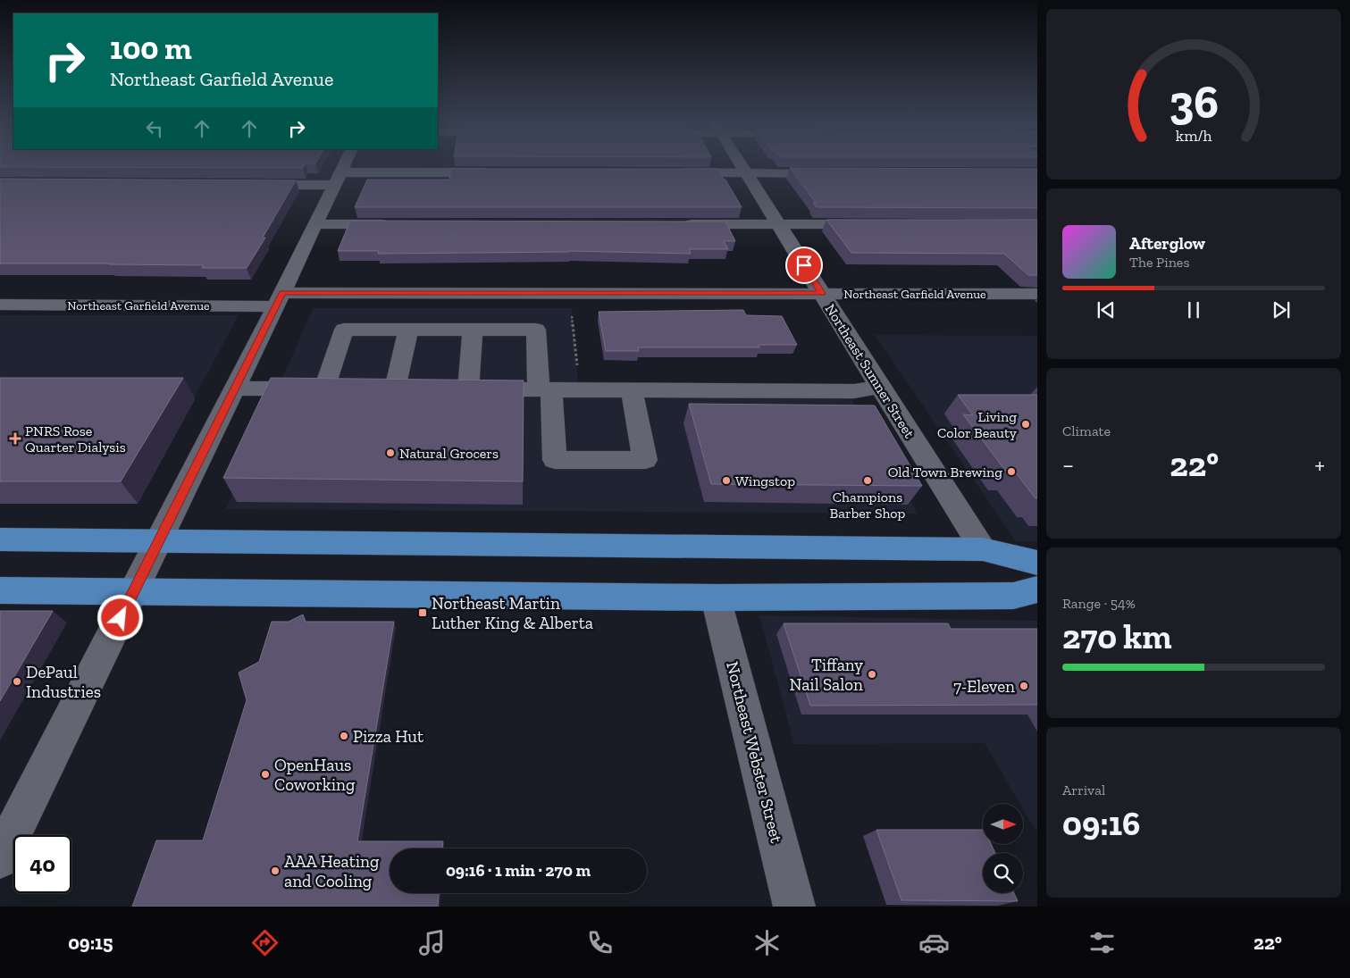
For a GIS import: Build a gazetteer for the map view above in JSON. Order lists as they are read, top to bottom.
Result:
{
  "streets": {
    "street": ["Northeast Garfield Avenue", "Northeast Sumner Street", "Northeast Webster Street"]
  },
  "crossings": [
    ["Northeast Garfield Avenue", "Northeast Sumner Street"]
  ],
  "places": {
    "other": [
      "Living Color Beauty",
      "Natural Grocers",
      "Old Town Brewing",
      "Wingstop",
      "Champions Barber Shop",
      "Tiffany Nail Salon",
      "DePaul Industries",
      "7-Eleven",
      "Pizza Hut",
      "OpenHaus Coworking",
      "AAA Heating and Cooling"
    ],
    "health": ["PNRS Rose Quarter Dialysis"],
    "transit": ["Northeast Martin Luther King & Alberta"]
  },
  "north": "right",
  "page": {
    "turn": ["100 m", "Northeast Garfield Avenue"],
    "song": ["Afterglow", "The Pines"],
    "tile": [
      "Climate",
      ["Range · 54%", "270 km"],
      ["Arrival", "09:16"]
    ],
    "heat": ["−", "22°", "+"],
    "limit": "40",
    "trip": "09:16 · 1 min · 270 m",
    "tabs": ["09:15", "22°"],
    "gauge": ["36", "km/h"]
  }
}
